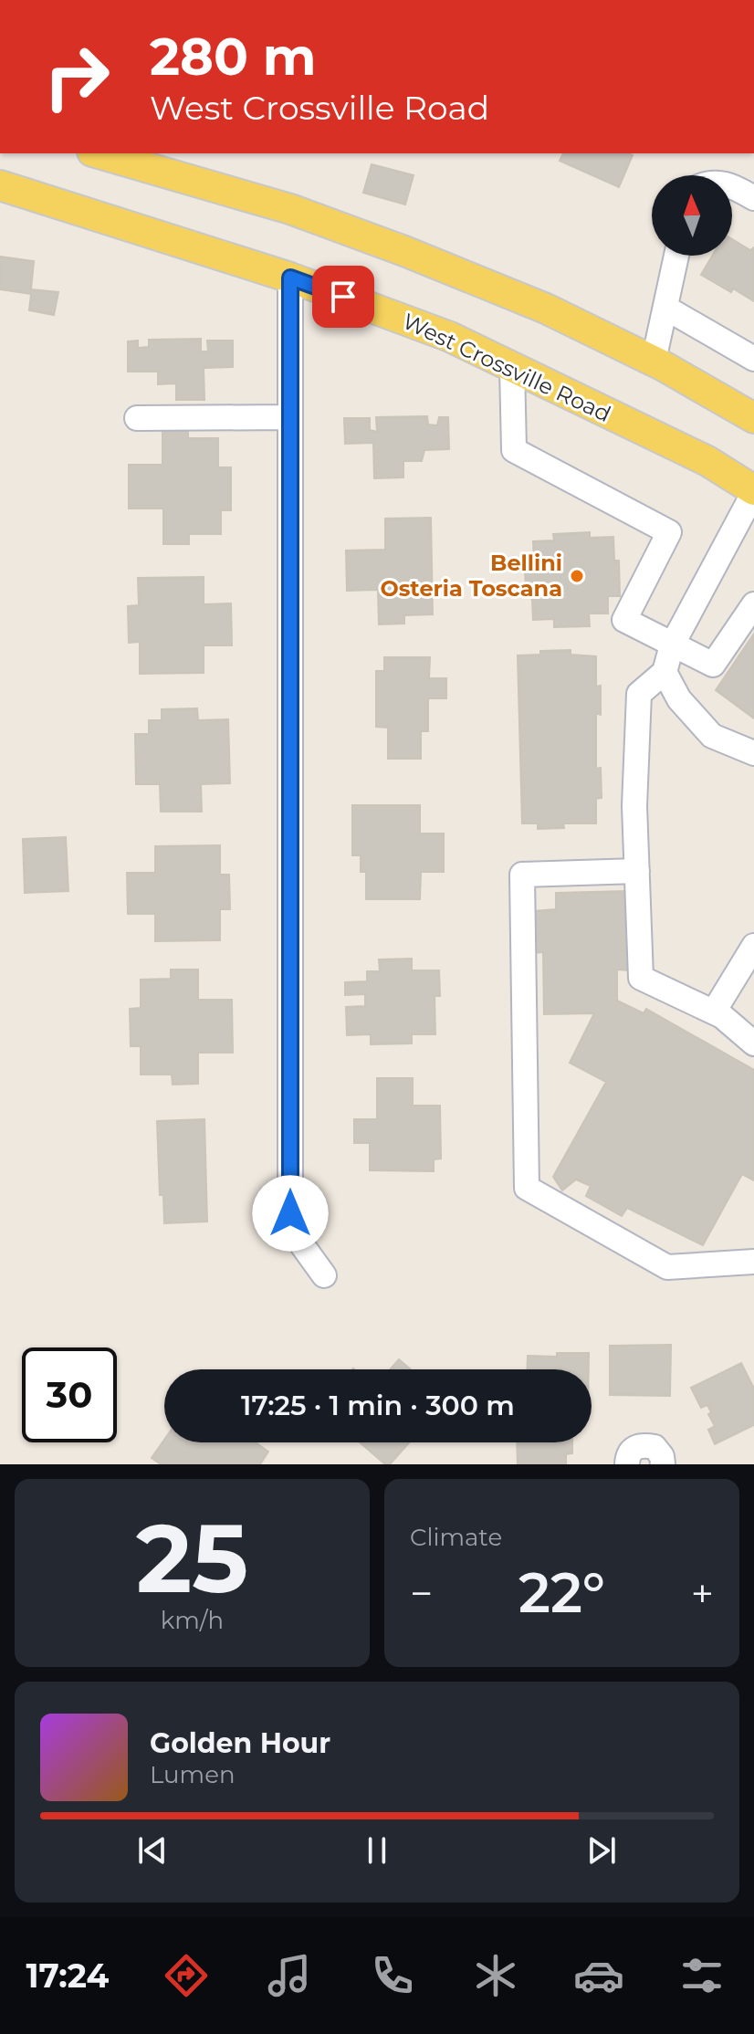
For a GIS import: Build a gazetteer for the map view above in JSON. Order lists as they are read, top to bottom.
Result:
{
  "streets": {
    "main road": ["West Crossville Road"]
  },
  "places": ["Bellini Osteria Toscana"],
  "north": "top",
  "page": {
    "turn": ["280 m", "West Crossville Road"],
    "limit": "30",
    "trip": "17:25 · 1 min · 300 m",
    "tile": [
      ["25", "km/h"],
      "Climate"
    ],
    "heat": ["−", "22°", "+"],
    "song": ["Golden Hour", "Lumen"],
    "tabs": "17:24"
  }
}
